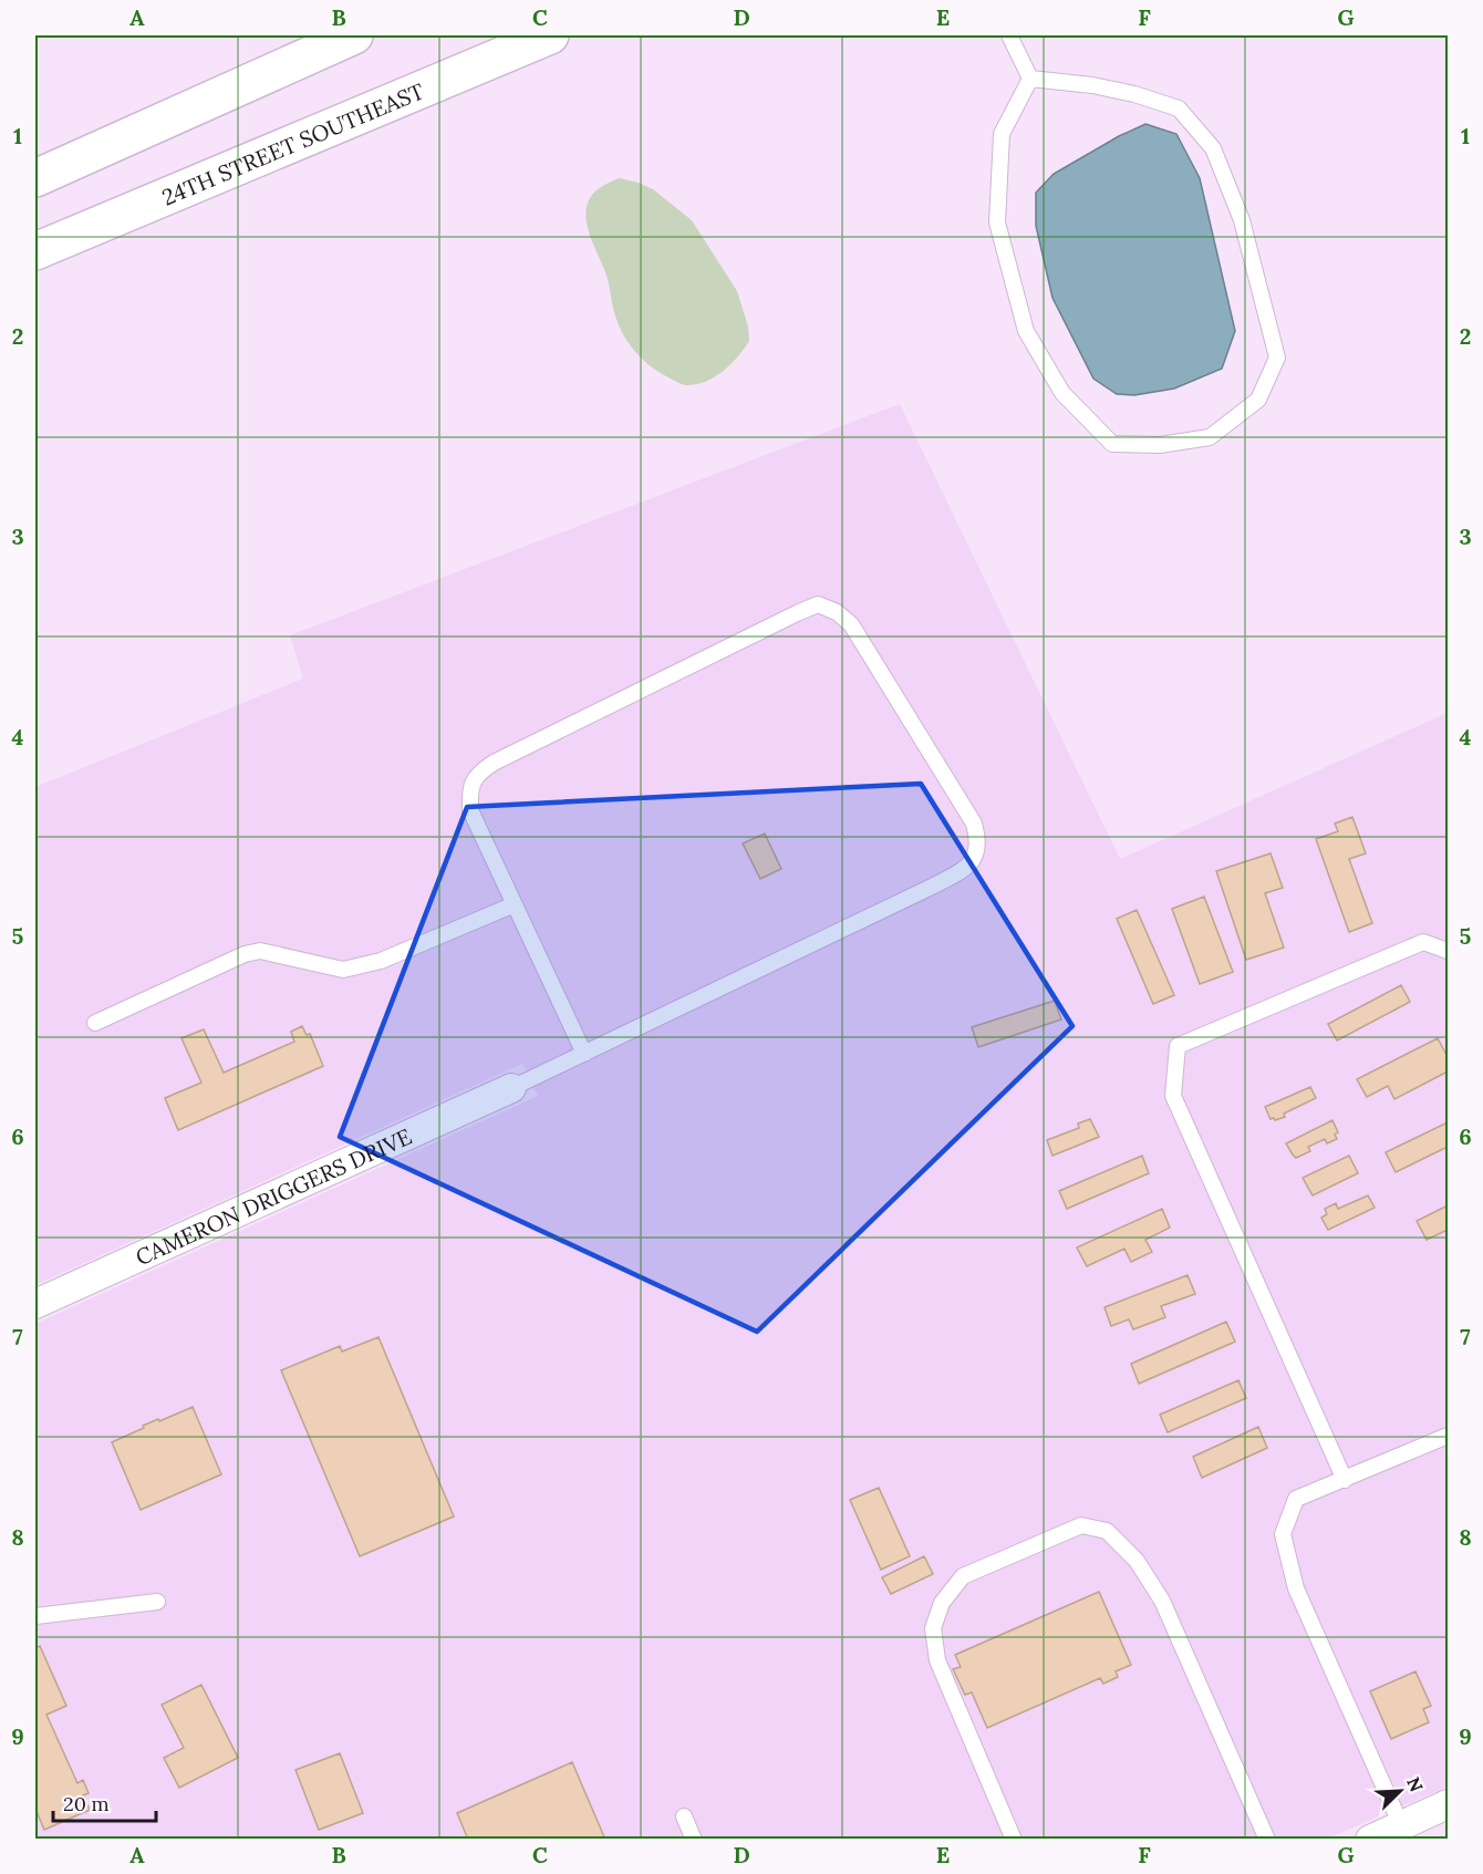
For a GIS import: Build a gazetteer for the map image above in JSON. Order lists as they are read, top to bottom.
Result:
{
  "streets": {
    "street": ["24TH STREET SOUTHEAST", "CAMERON DRIGGERS DRIVE"]
  },
  "scale_bar": "20 m",
  "north": "top right",
  "grid": {
    "columns": [
      "A",
      "B",
      "C",
      "D",
      "E",
      "F",
      "G"
    ],
    "rows": [
      "1",
      "2",
      "3",
      "4",
      "5",
      "6",
      "7",
      "8",
      "9"
    ]
  }
}
